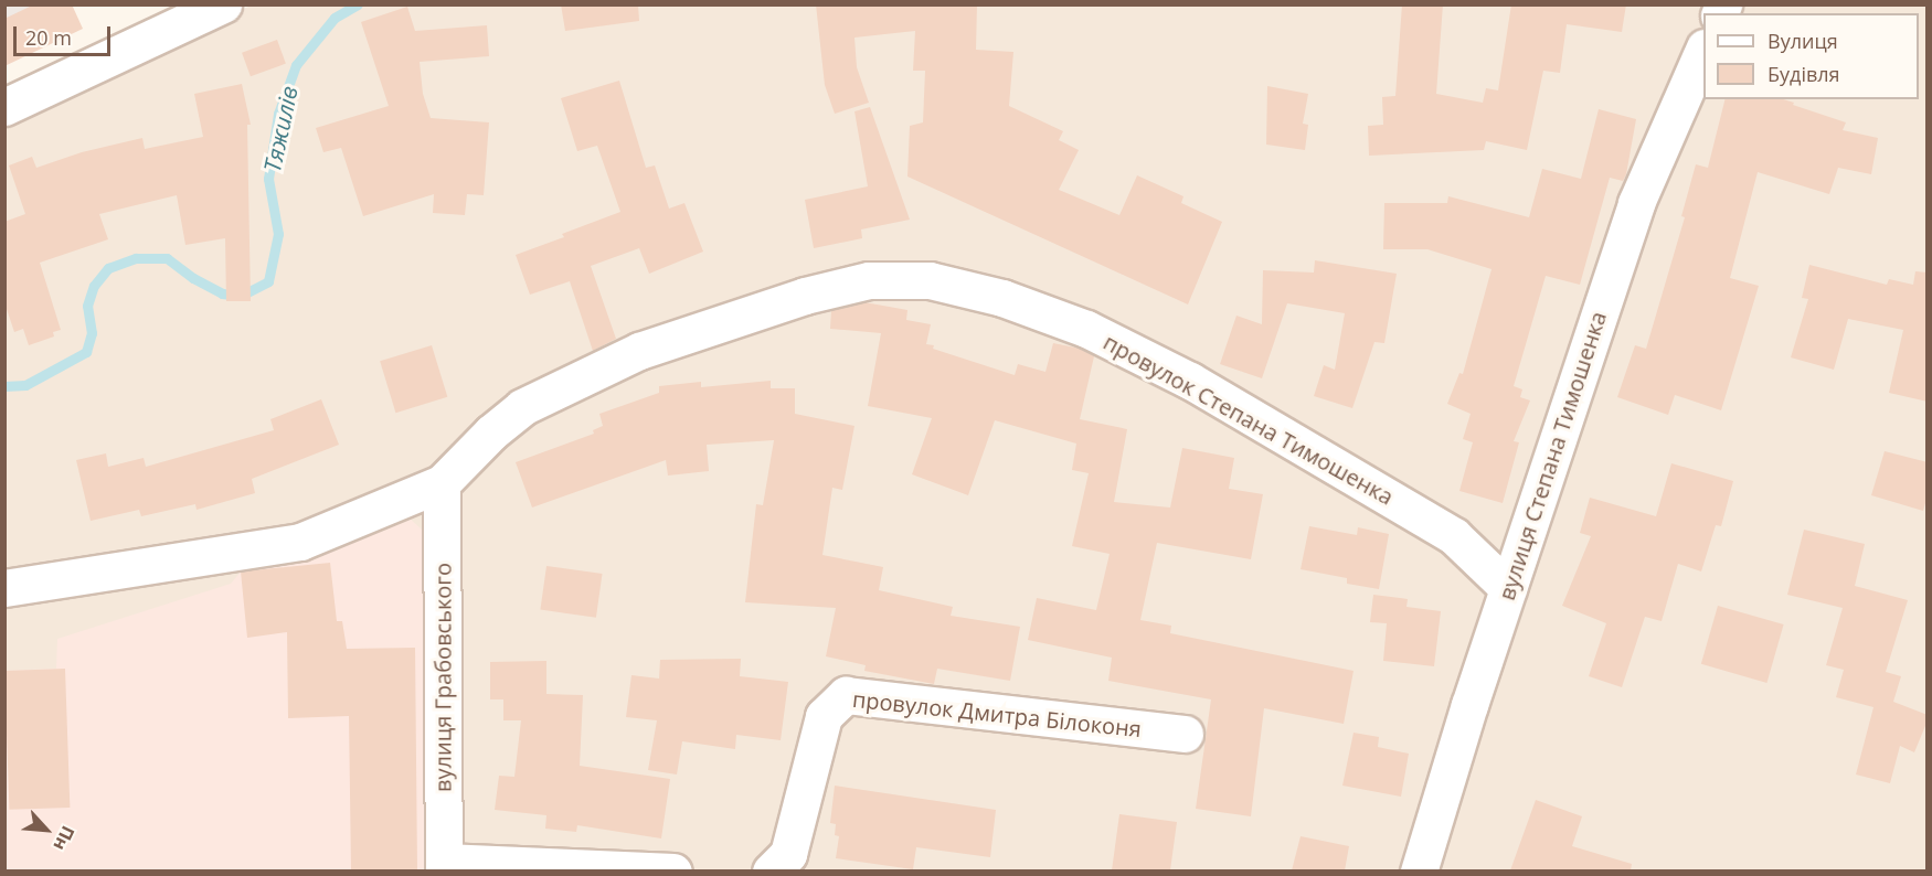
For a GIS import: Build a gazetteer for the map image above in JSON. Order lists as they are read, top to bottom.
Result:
{
  "streets": {
    "street": [
      "провулок Степана Тимошенка",
      "вулиця Степана Тимошенка",
      "вулиця Грабовського",
      "провулок Дмитра Білоконя"
    ]
  },
  "crossings": [
    ["провулок Степана Тимошенка", "вулиця Степана Тимошенка"],
    ["провулок Степана Тимошенка", "вулиця Грабовського"]
  ],
  "water": ["Тяжилів"],
  "legend": ["Вулиця", "Будівля"],
  "scale_bar": "20 m",
  "north": "bottom right"
}
